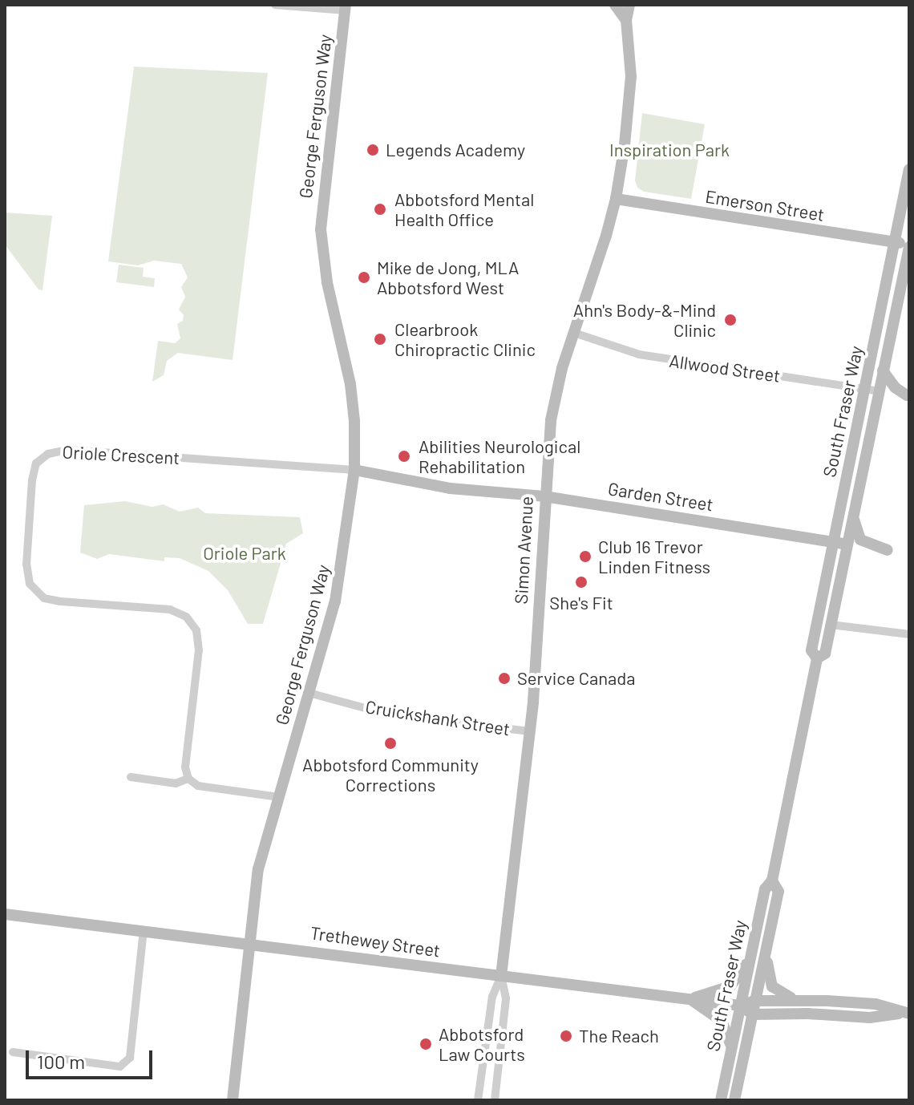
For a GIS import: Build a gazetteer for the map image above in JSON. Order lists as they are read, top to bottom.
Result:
{
  "streets": {
    "main road": [
      "George Ferguson Way",
      "Emerson Street",
      "South Fraser Way",
      "Garden Street",
      "Simon Avenue",
      "Trethewey Street"
    ],
    "street": ["Allwood Street", "Oriole Crescent", "Cruickshank Street"]
  },
  "crossings": [
    ["George Ferguson Way", "Oriole Crescent"],
    ["George Ferguson Way", "Garden Street"],
    ["George Ferguson Way", "Cruickshank Street"],
    ["George Ferguson Way", "Trethewey Street"],
    ["Emerson Street", "South Fraser Way"],
    ["Emerson Street", "Simon Avenue"],
    ["Allwood Street", "South Fraser Way"],
    ["Allwood Street", "Simon Avenue"],
    ["South Fraser Way", "Garden Street"],
    ["South Fraser Way", "Trethewey Street"],
    ["Oriole Crescent", "Garden Street"],
    ["Garden Street", "Simon Avenue"],
    ["Simon Avenue", "Cruickshank Street"],
    ["Simon Avenue", "Trethewey Street"]
  ],
  "parks": ["Inspiration Park", "Oriole Park"],
  "places": [
    "Legends Academy",
    "Abbotsford Mental Health Office",
    "Mike de Jong, MLA Abbotsford West",
    "Ahn's Body-&-Mind Clinic",
    "Clearbrook Chiropractic Clinic",
    "Abilities Neurological Rehabilitation",
    "Club 16 Trevor Linden Fitness",
    "She's Fit",
    "Service Canada",
    "Abbotsford Community Corrections",
    "The Reach",
    "Abbotsford Law Courts"
  ],
  "scale_bar": "100 m"
}
